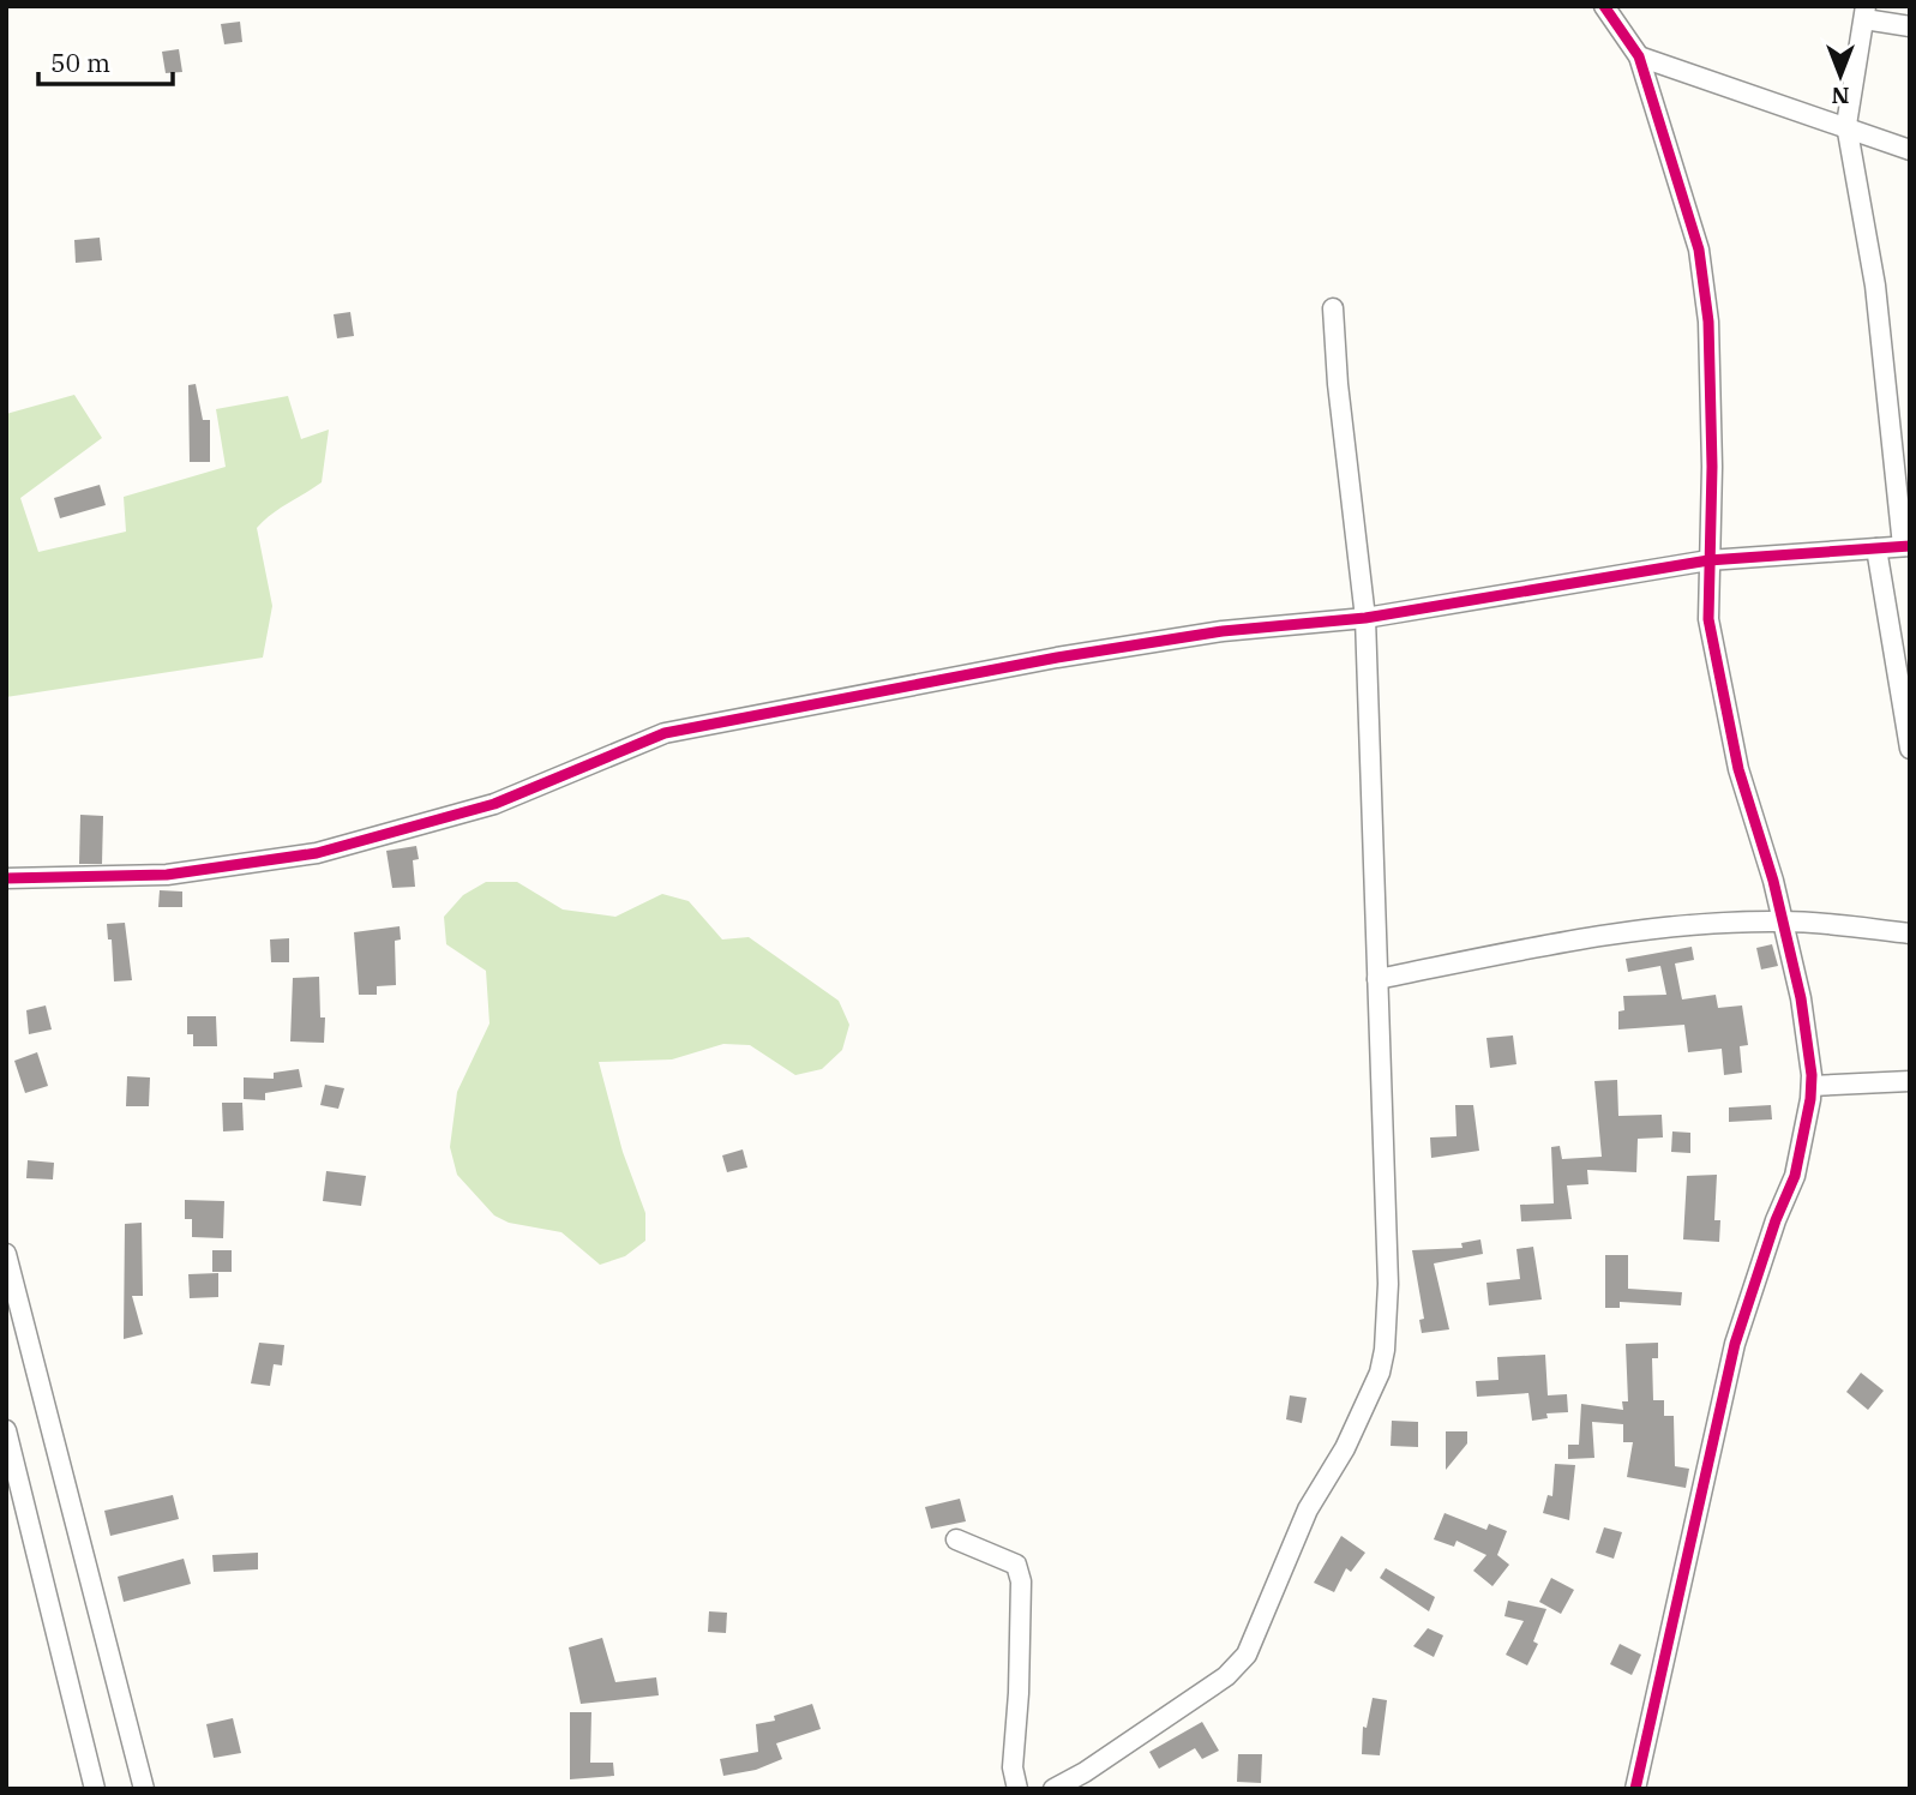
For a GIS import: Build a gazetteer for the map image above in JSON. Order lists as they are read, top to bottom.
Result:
{
  "scale_bar": "50 m",
  "north": "bottom"
}
